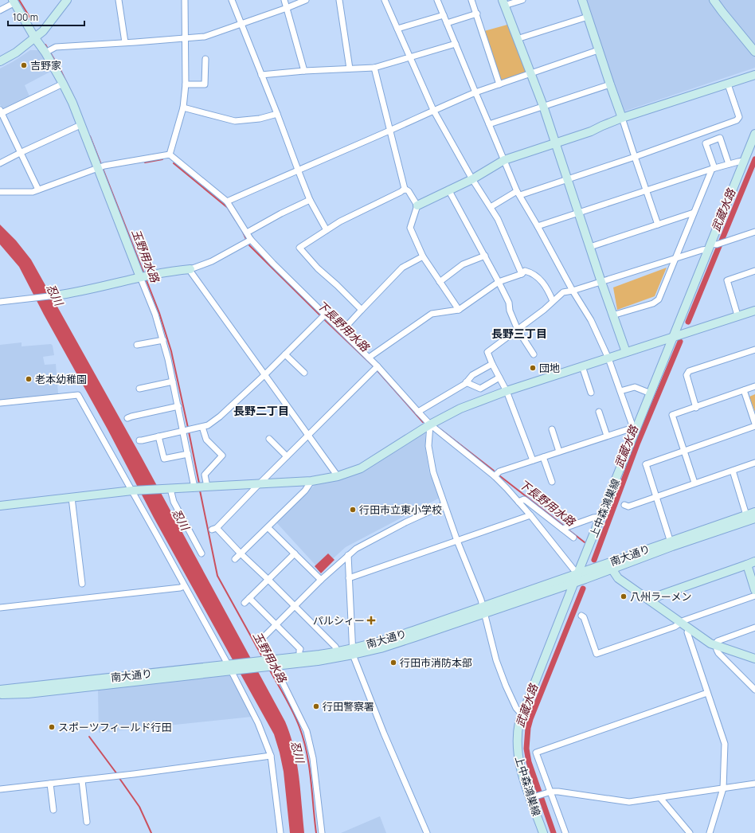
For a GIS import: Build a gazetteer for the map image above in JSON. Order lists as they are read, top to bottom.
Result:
{
  "streets": {
    "street": ["上中森鴻巣線", "南大通り"]
  },
  "crossings": [
    ["上中森鴻巣線", "南大通り"]
  ],
  "districts": ["長野三丁目", "長野二丁目"],
  "water": [
    "武蔵水路",
    "玉野用水路",
    "忍川",
    "下長野用水路"
  ],
  "places": {
    "other": [
      "吉野家",
      "団地",
      "老本幼稚園",
      "行田市立東小学校",
      "八州ラーメン",
      "行田市消防本部",
      "行田警察署",
      "スポーツフィールド行田"
    ],
    "health": ["パルシィー"]
  },
  "scale_bar": "100 m"
}
